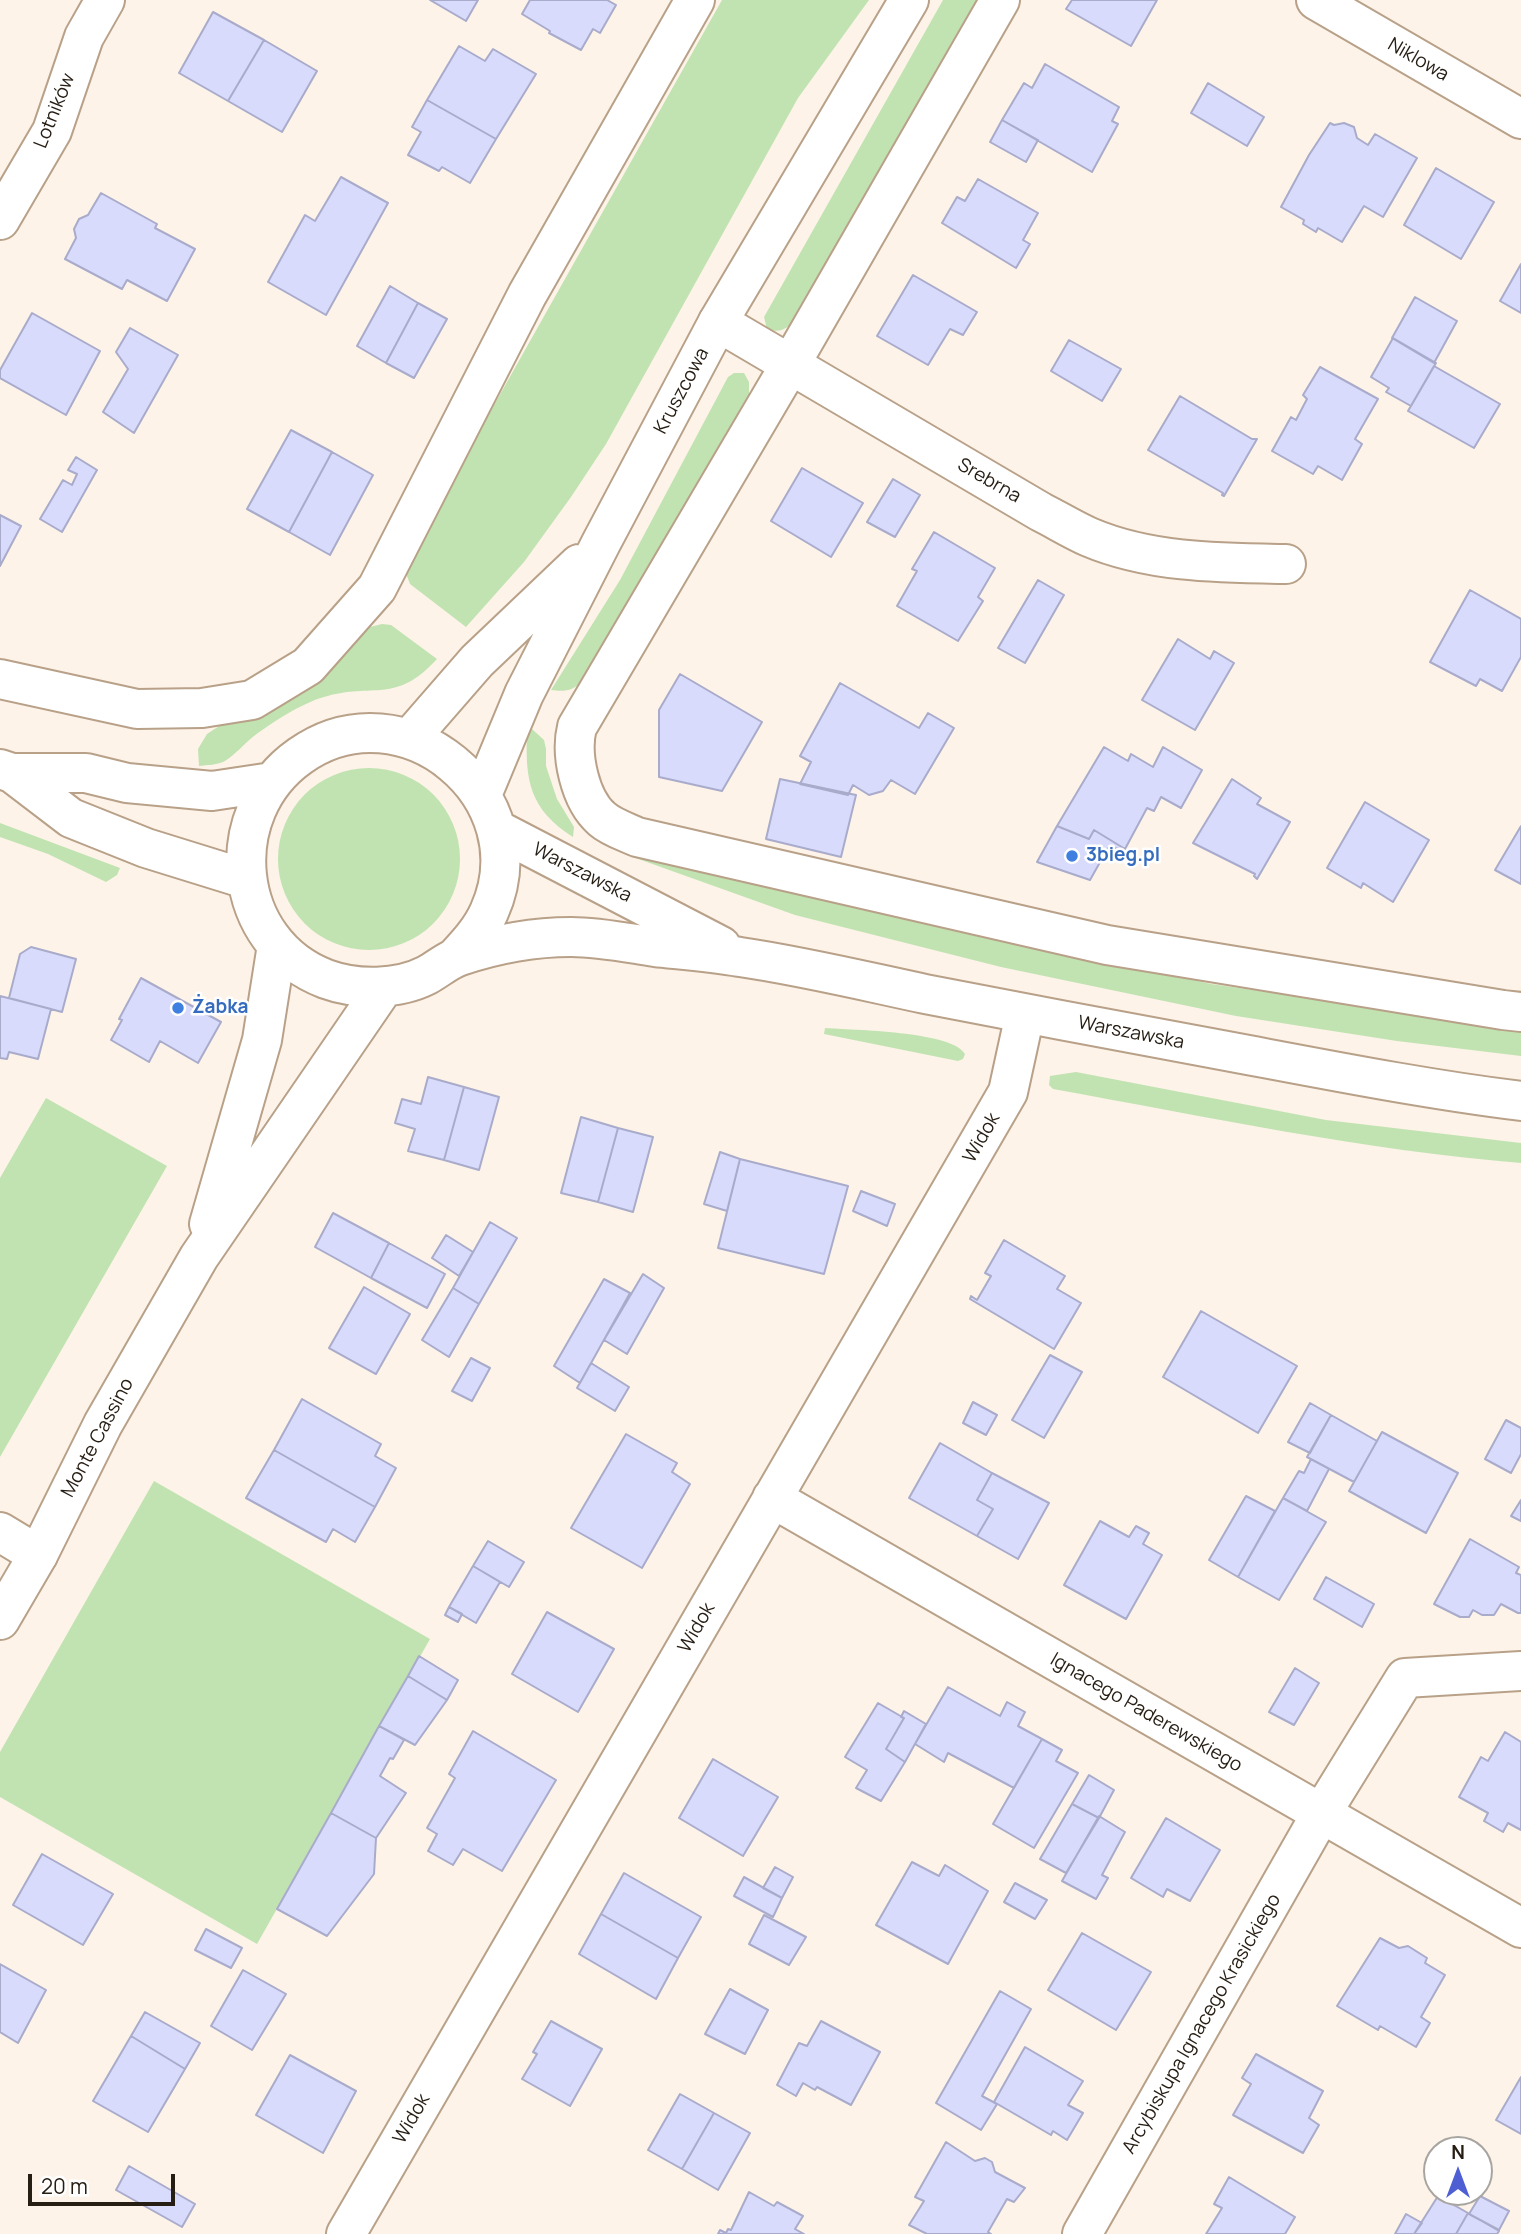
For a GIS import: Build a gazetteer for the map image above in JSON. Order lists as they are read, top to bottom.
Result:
{
  "streets": {
    "street": [
      "Niklowa",
      "Lotników",
      "Kruszcowa",
      "Srebrna",
      "Warszawska",
      "Widok",
      "Monte Cassino",
      "Ignacego Paderewskiego",
      "Arcybiskupa Ignacego Krasickiego"
    ]
  },
  "crossings": [
    ["Kruszcowa", "Srebrna"],
    ["Kruszcowa", "Warszawska"],
    ["Warszawska", "Widok"],
    ["Widok", "Ignacego Paderewskiego"],
    ["Ignacego Paderewskiego", "Arcybiskupa Ignacego Krasickiego"]
  ],
  "places": ["3bieg.pl", "Żabka"],
  "scale_bar": "20 m",
  "north": "top"
}
